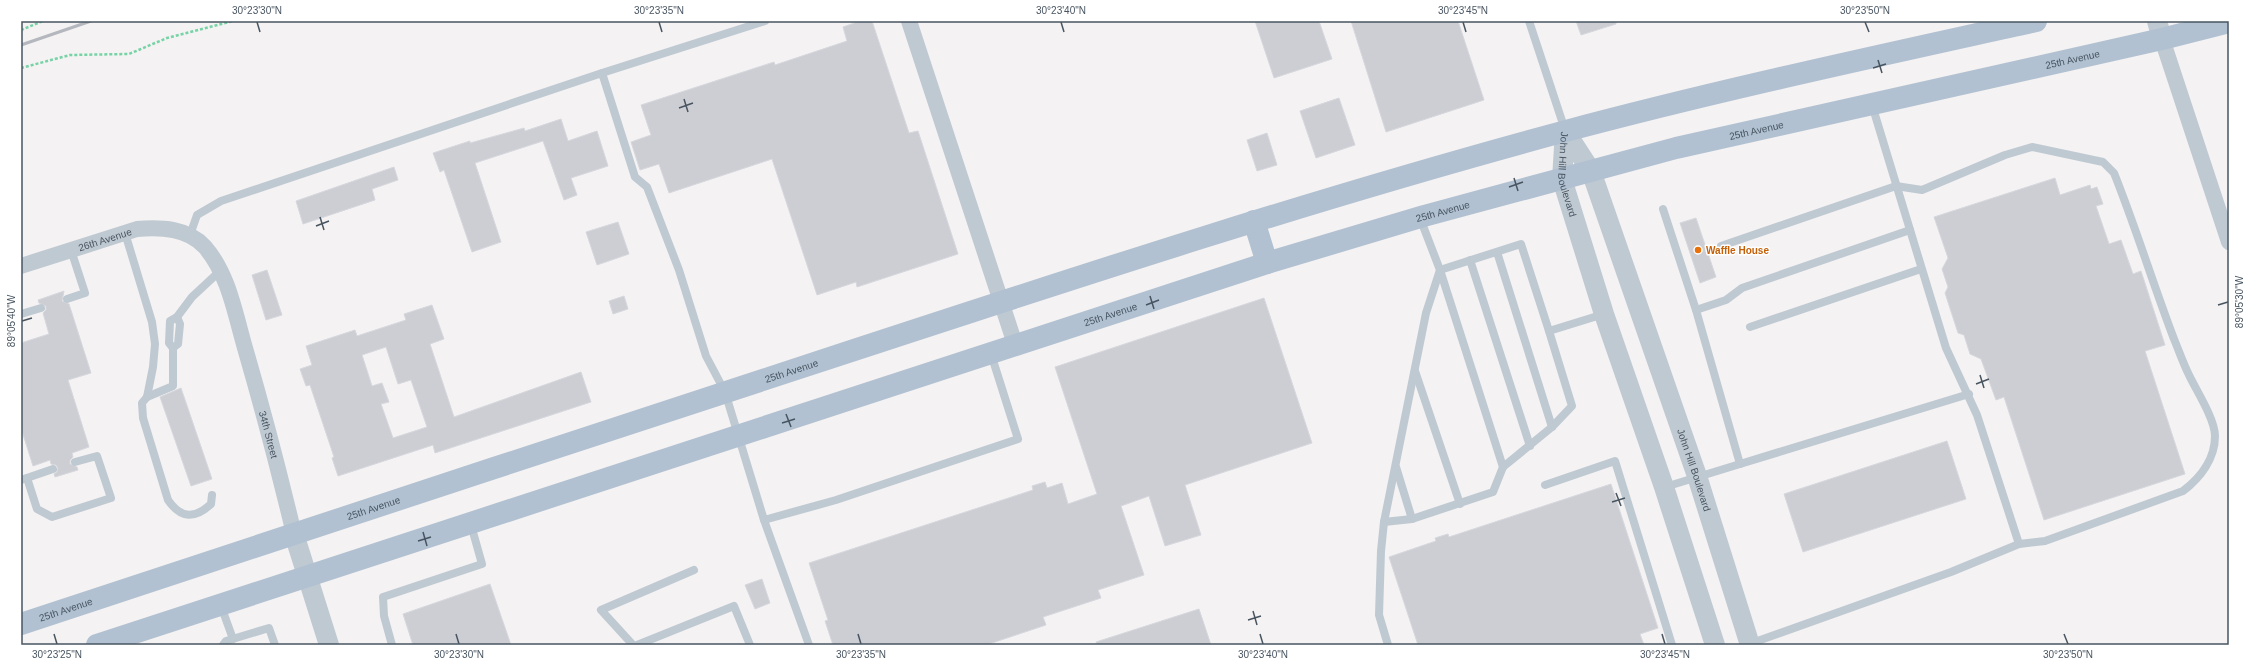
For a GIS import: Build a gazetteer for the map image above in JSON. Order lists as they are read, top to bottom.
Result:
{
  "streets": {
    "main road": ["25th Avenue"],
    "street": ["John Hill Boulevard", "26th Avenue", "34th Street"]
  },
  "crossings": [
    ["25th Avenue", "John Hill Boulevard"],
    ["25th Avenue", "34th Street"],
    ["26th Avenue", "34th Street"]
  ],
  "places": ["Waffle House"],
  "coordinates": [
    "30°23'30\"N",
    "30°23'35\"N",
    "30°23'40\"N",
    "30°23'45\"N",
    "30°23'50\"N",
    "89°05'30\"W",
    "89°05'40\"W",
    "30°23'25\"N"
  ]
}
